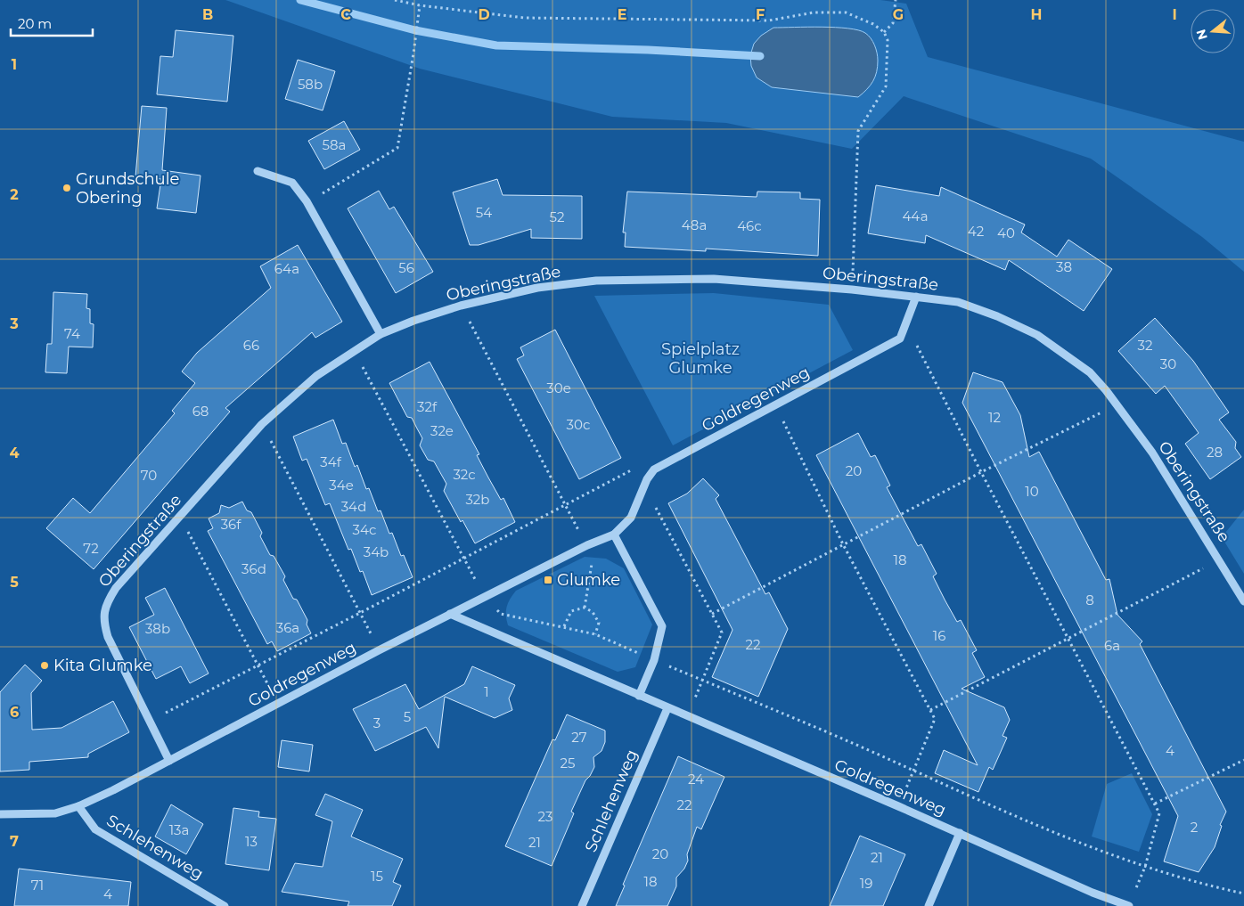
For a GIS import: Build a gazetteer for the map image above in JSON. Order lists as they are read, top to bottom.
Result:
{
  "streets": {
    "street": ["Oberingstraße", "Goldregenweg", "Schlehenweg"]
  },
  "crossings": [
    ["Oberingstraße", "Goldregenweg"],
    ["Goldregenweg", "Schlehenweg"]
  ],
  "parks": ["Spielplatz Glumke"],
  "places": {
    "other": ["Grundschule Obering", "Kita Glumke"],
    "transit": ["Glumke"]
  },
  "house_numbers": [
    "58b",
    "58a",
    "54",
    "44a",
    "52",
    "48a",
    "46c",
    "42",
    "40",
    "38",
    "56",
    "64a",
    "74",
    "66",
    "32",
    "30",
    "30e",
    "32f",
    "68",
    "12",
    "30c",
    "32e",
    "28",
    "34f",
    "20",
    "32c",
    "70",
    "34e",
    "10",
    "32b",
    "34d",
    "36f",
    "34c",
    "72",
    "34b",
    "18",
    "36d",
    "8",
    "36a",
    "38b",
    "16",
    "22",
    "6a",
    "1",
    "5",
    "3",
    "27",
    "4",
    "25",
    "24",
    "22",
    "23",
    "2",
    "13a",
    "13",
    "21",
    "20",
    "21",
    "15",
    "18",
    "19",
    "71",
    "4"
  ],
  "scale_bar": "20 m",
  "north": "left",
  "grid": {
    "columns": [
      "B",
      "C",
      "D",
      "E",
      "F",
      "G",
      "H",
      "I"
    ],
    "rows": [
      "1",
      "2",
      "3",
      "4",
      "5",
      "6",
      "7"
    ]
  }
}
